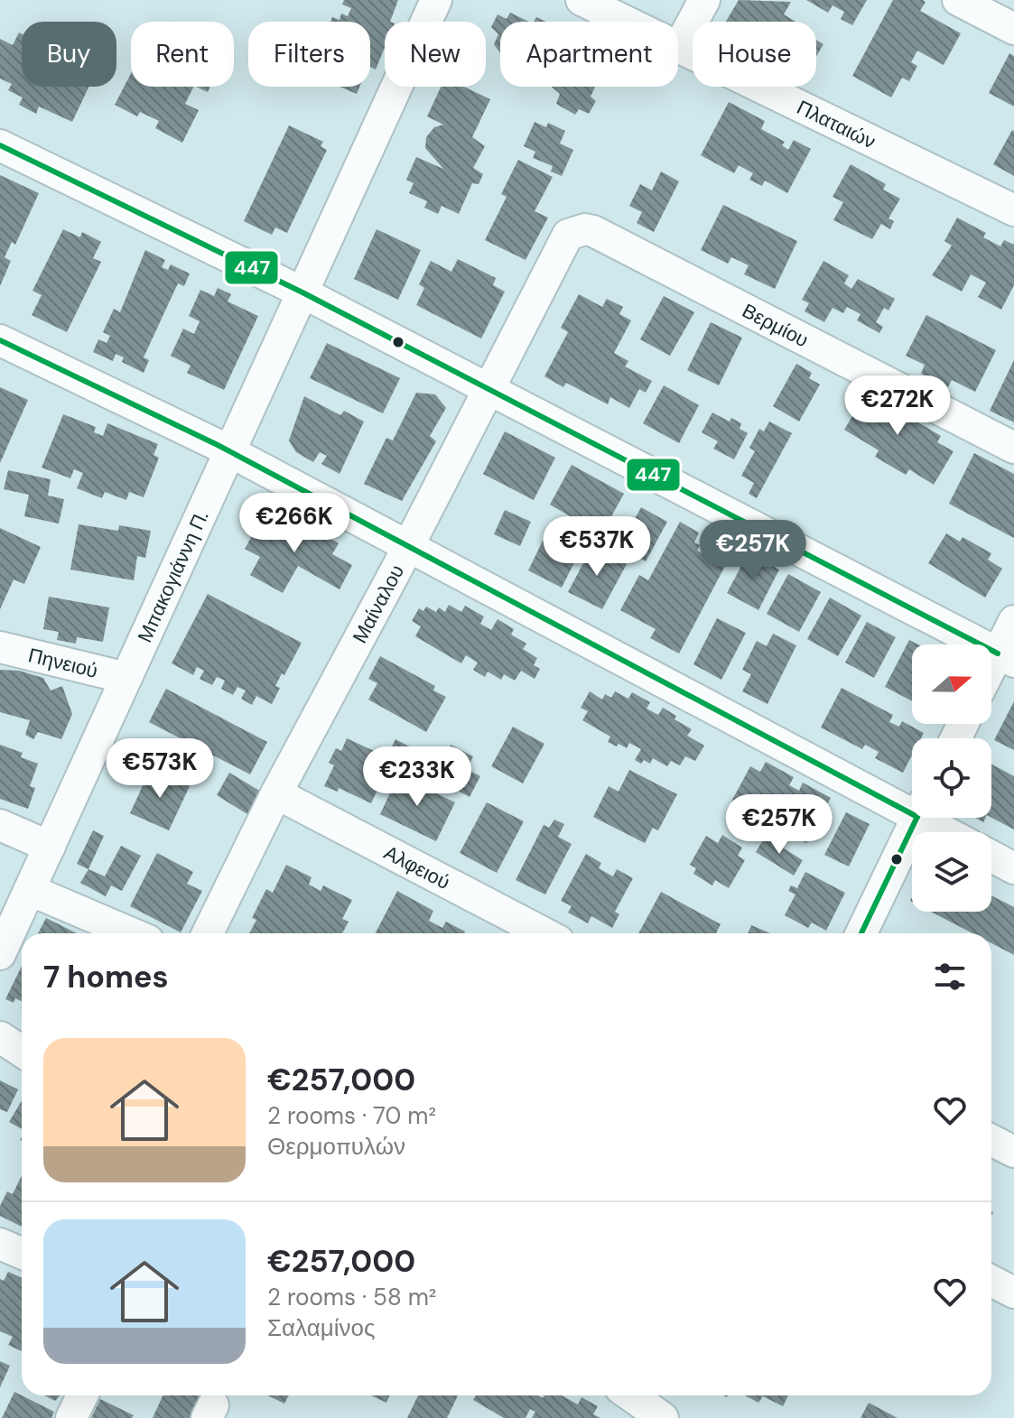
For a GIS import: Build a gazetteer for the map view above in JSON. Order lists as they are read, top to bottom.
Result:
{
  "streets": {
    "street": [
      "Πλαταιών",
      "Βερμίου",
      "Μπακογιάννη Π.",
      "Μαίναλου",
      "Πηνειού",
      "Αλφειού"
    ]
  },
  "crossings": [
    ["Βερμίου", "Μαίναλου"],
    ["Μπακογιάννη Π.", "Πηνειού"],
    ["Μαίναλου", "Αλφειού"]
  ],
  "lines": ["transit line 447"],
  "north": "right",
  "page": {
    "chip": [
      "Buy",
      "Rent",
      "Filters",
      "New",
      "Apartment",
      "House"
    ],
    "price": [
      "€272K",
      "€266K",
      "€537K",
      "€257K",
      "€573K",
      "€233K",
      "€257K"
    ],
    "heading": "7 homes",
    "list": [
      {
        "name": "€257,000",
        "note": "2 rooms · 70 m² · Θερμοπυλών"
      },
      {
        "name": "€257,000",
        "note": "2 rooms · 58 m² · Σαλαμίνος"
      }
    ]
  }
}
